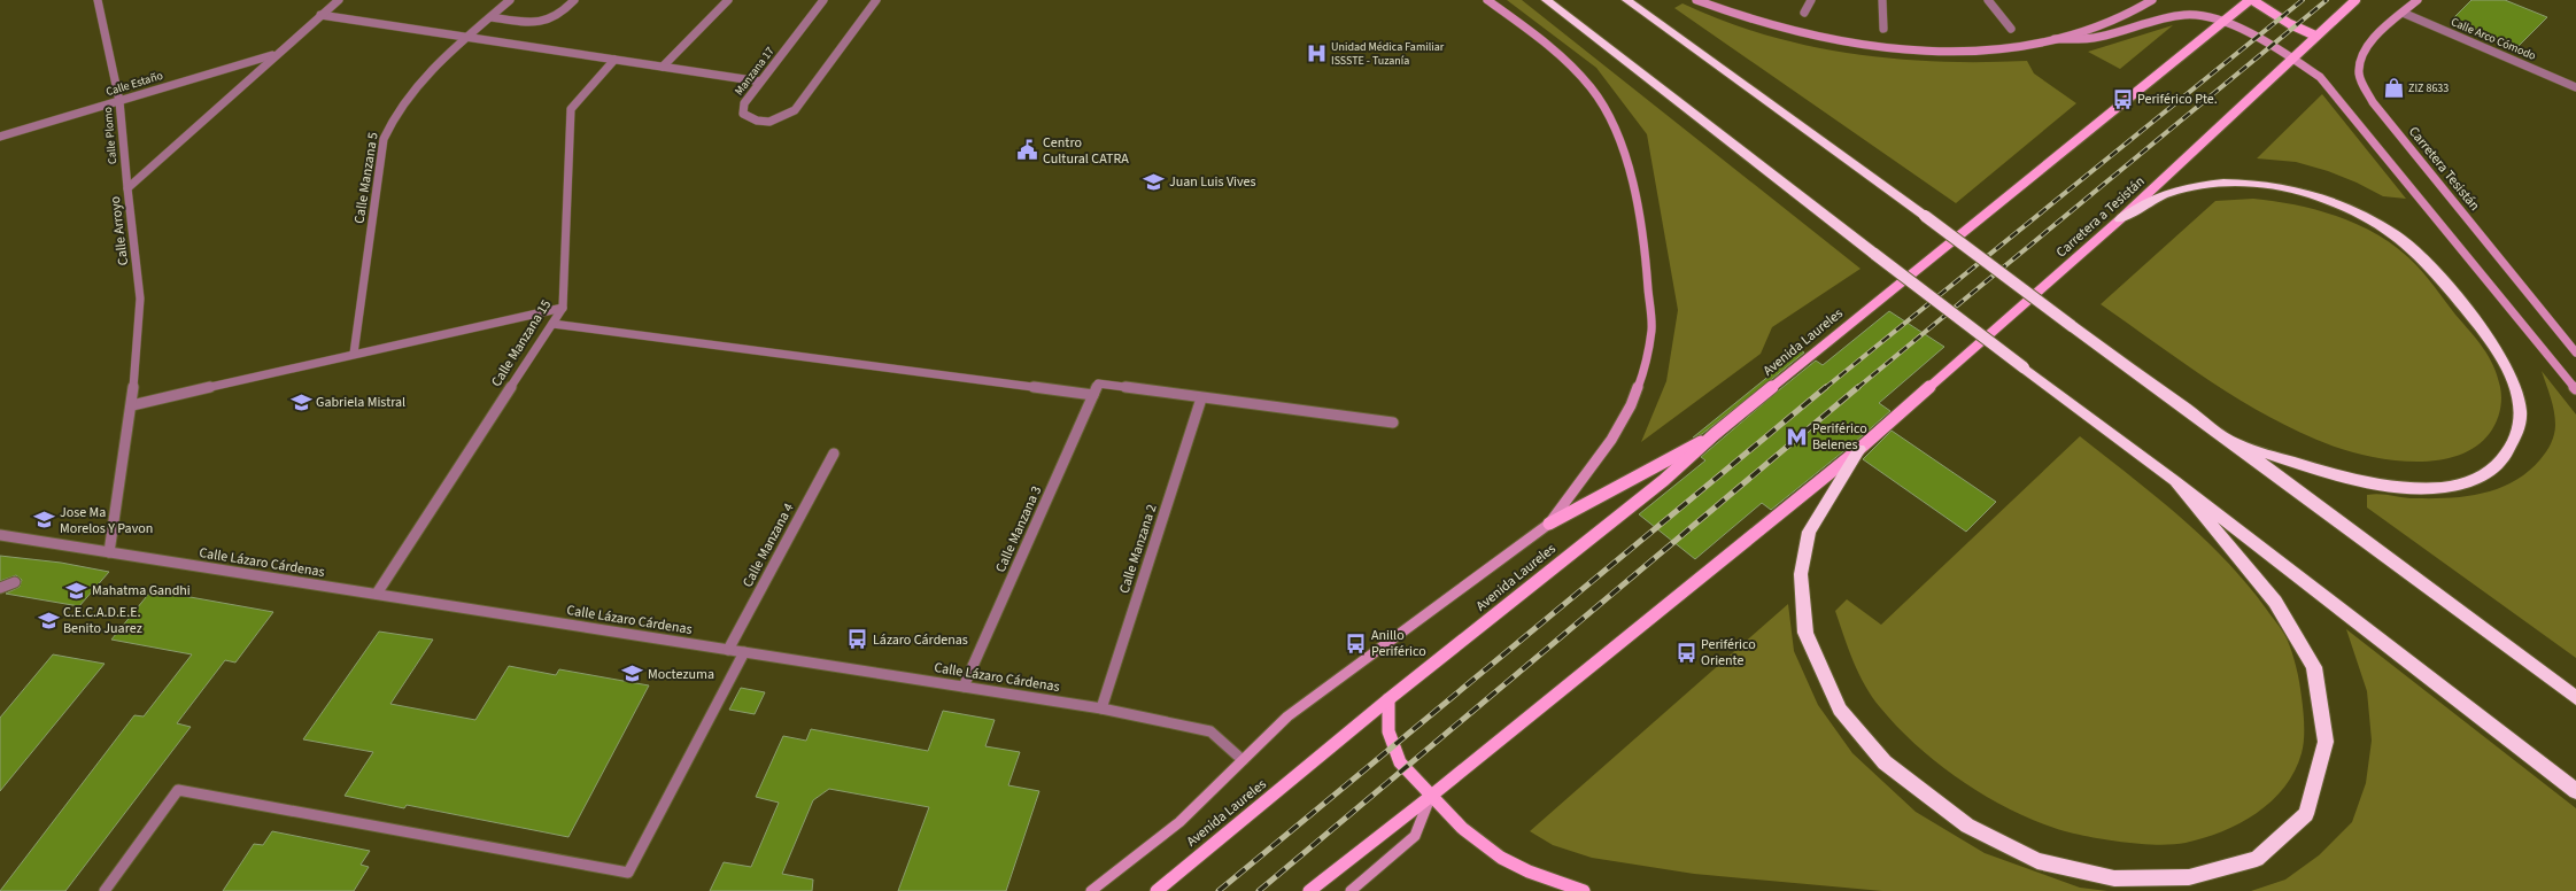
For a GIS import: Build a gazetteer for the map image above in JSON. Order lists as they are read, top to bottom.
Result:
{
  "streets": {
    "main road": ["Carretera Tesistán", "Carretera a Tesistán", "Avenida Laureles"],
    "street": [
      "Calle Arco Cómodo",
      "Manzana 17",
      "Calle Estaño",
      "Calle Plomo",
      "Calle Manzana 5",
      "Calle Arroyo",
      "Calle Manzana 15",
      "Calle Manzana 3",
      "Calle Manzana 4",
      "Calle Manzana 2",
      "Calle Lázaro Cárdenas"
    ]
  },
  "crossings": [
    ["Calle Arco Cómodo", "Carretera Tesistán"],
    ["Calle Estaño", "Calle Plomo"],
    ["Calle Estaño", "Calle Arroyo"],
    ["Calle Plomo", "Calle Arroyo"],
    ["Calle Arroyo", "Calle Lázaro Cárdenas"],
    ["Avenida Laureles", "Calle Lázaro Cárdenas"],
    ["Calle Manzana 15", "Calle Lázaro Cárdenas"],
    ["Calle Manzana 3", "Calle Manzana 2"],
    ["Calle Manzana 3", "Calle Lázaro Cárdenas"],
    ["Calle Manzana 4", "Calle Lázaro Cárdenas"],
    ["Calle Manzana 2", "Calle Lázaro Cárdenas"]
  ],
  "places": {
    "hospital": ["Unidad Médica Familiar ISSSTE - Tuzanía"],
    "shop": ["ZIZ 8633"],
    "bus stop": [
      "Periférico Pte.",
      "Lázaro Cárdenas",
      "Anillo Periférico",
      "Periférico Oriente"
    ],
    "public building": ["Centro Cultural CATRA"],
    "school or university": [
      "Juan Luis Vives",
      "Gabriela Mistral",
      "Jose Ma Morelos Y Pavon",
      "Mahatma Gandhi",
      "C.E.C.A.D.E.E. Benito Juarez",
      "Moctezuma"
    ],
    "metro station": ["Periférico Belenes"]
  }
}
